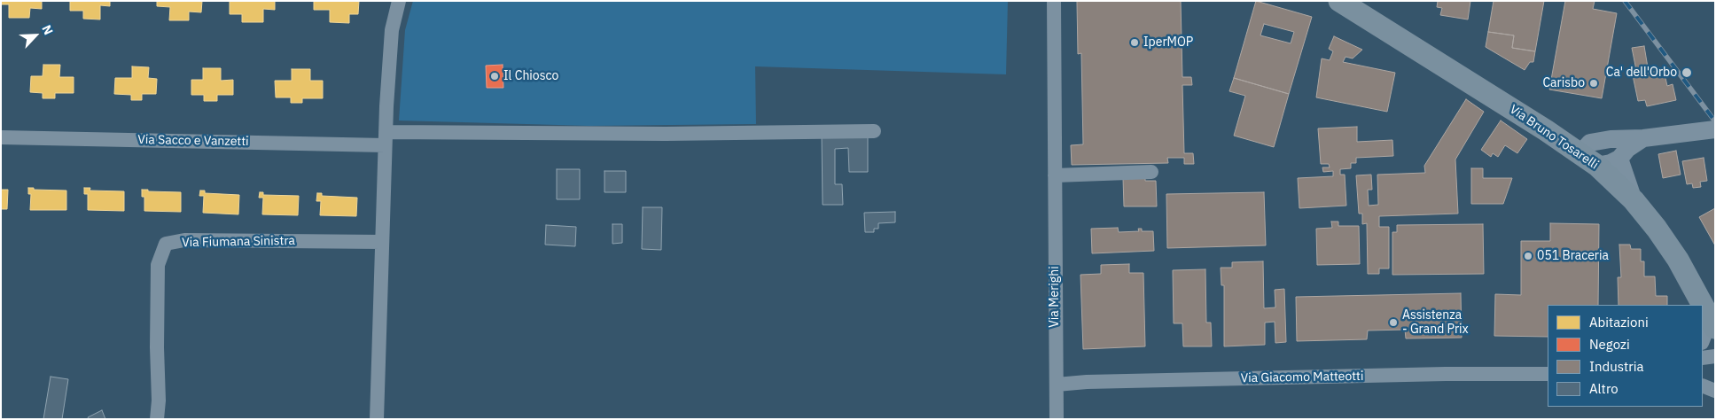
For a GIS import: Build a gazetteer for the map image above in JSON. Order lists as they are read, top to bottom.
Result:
{
  "streets": {
    "main road": ["Via Bruno Tosarelli"],
    "street": [
      "Via Sacco e Vanzetti",
      "Via Fiumana Sinistra",
      "Via Merighi",
      "Via Giacomo Matteotti"
    ]
  },
  "crossings": [
    ["Via Merighi", "Via Giacomo Matteotti"]
  ],
  "places": [
    "IperMOP",
    "Ca' dell'Orbo",
    "Il Chiosco",
    "Carisbo",
    "051 Braceria",
    "Assistenza - Grand Prix"
  ],
  "legend": [
    "Abitazioni",
    "Negozi",
    "Industria",
    "Altro"
  ],
  "north": "top right"
}
